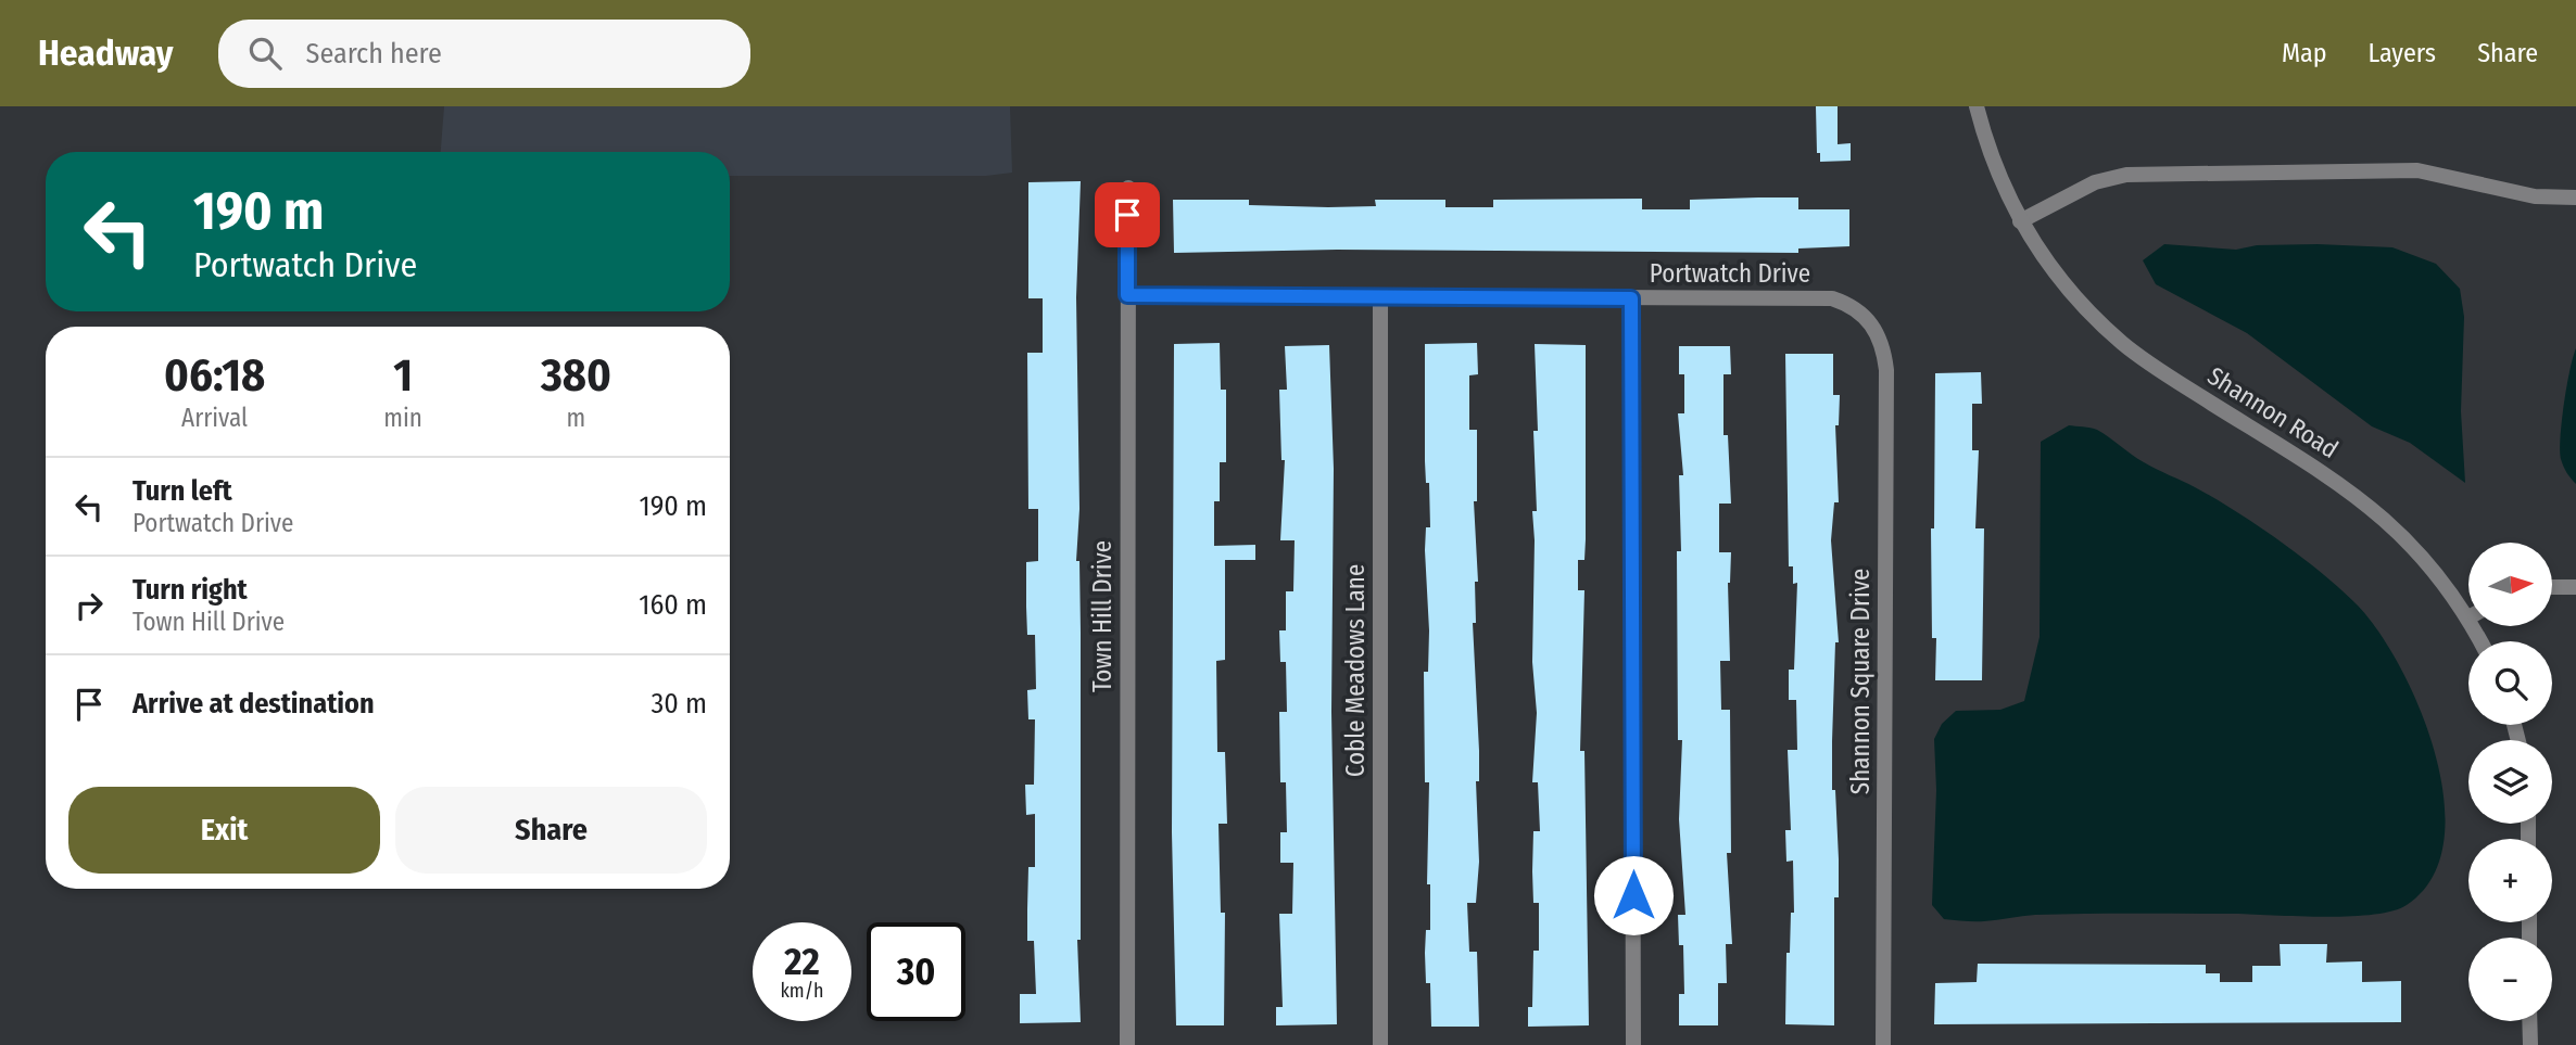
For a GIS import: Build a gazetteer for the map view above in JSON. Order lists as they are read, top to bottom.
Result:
{
  "streets": {
    "street": [
      "Portwatch Drive",
      "Shannon Road",
      "Town Hill Drive",
      "Coble Meadows Lane",
      "Shannon Square Drive"
    ]
  },
  "crossings": [
    ["Portwatch Drive", "Town Hill Drive"],
    ["Portwatch Drive", "Coble Meadows Lane"],
    ["Portwatch Drive", "Shannon Square Drive"]
  ],
  "north": "right",
  "page": {
    "header": "Headway",
    "search": "Search here",
    "nav": ["Map", "Layers", "Share"],
    "turn": ["190 m", "Portwatch Drive"],
    "eta": [
      "06:18",
      "Arrival",
      "1",
      "min",
      "380",
      "m"
    ],
    "list": [
      {
        "name": "Turn left",
        "note": "Portwatch Drive",
        "value": "190 m"
      },
      {
        "name": "Turn right",
        "note": "Town Hill Drive",
        "value": "160 m"
      },
      {
        "name": "Arrive at destination",
        "value": "30 m"
      }
    ],
    "map_buttons": ["+", "−"],
    "buttons": ["Exit", "Share"],
    "speed": "22 km/h",
    "limit": "30"
  }
}
